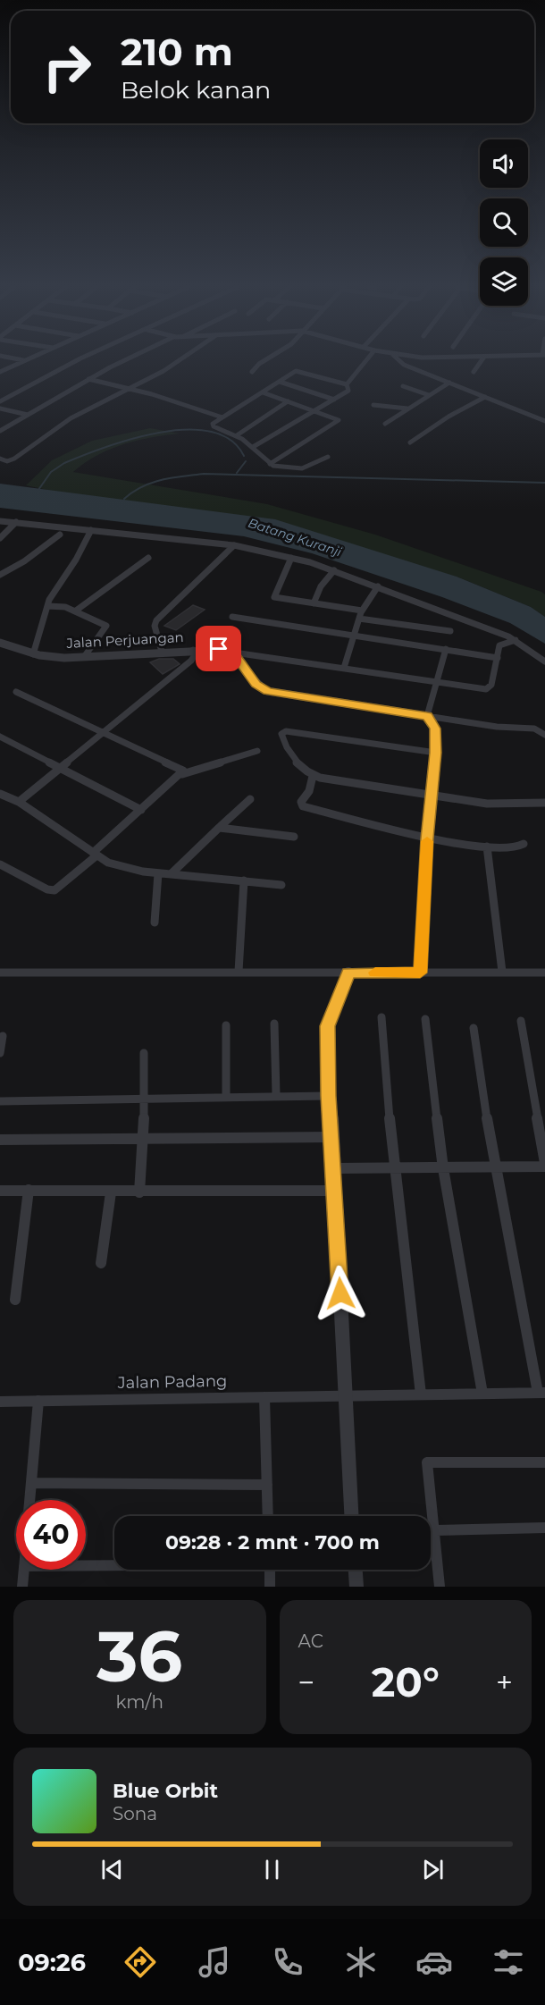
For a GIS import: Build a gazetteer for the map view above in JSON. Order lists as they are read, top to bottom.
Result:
{
  "streets": {
    "street": ["Jalan Perjuangan", "Jalan Padang"]
  },
  "water": ["Batang Kuranji"],
  "page": {
    "turn": ["210 m", "Belok kanan"],
    "limit": "40",
    "trip": "09:28 · 2 mnt · 700 m",
    "tile": [
      ["36", "km/h"],
      "AC"
    ],
    "heat": ["−", "20°", "+"],
    "song": ["Blue Orbit", "Sona"],
    "tabs": "09:26"
  }
}
